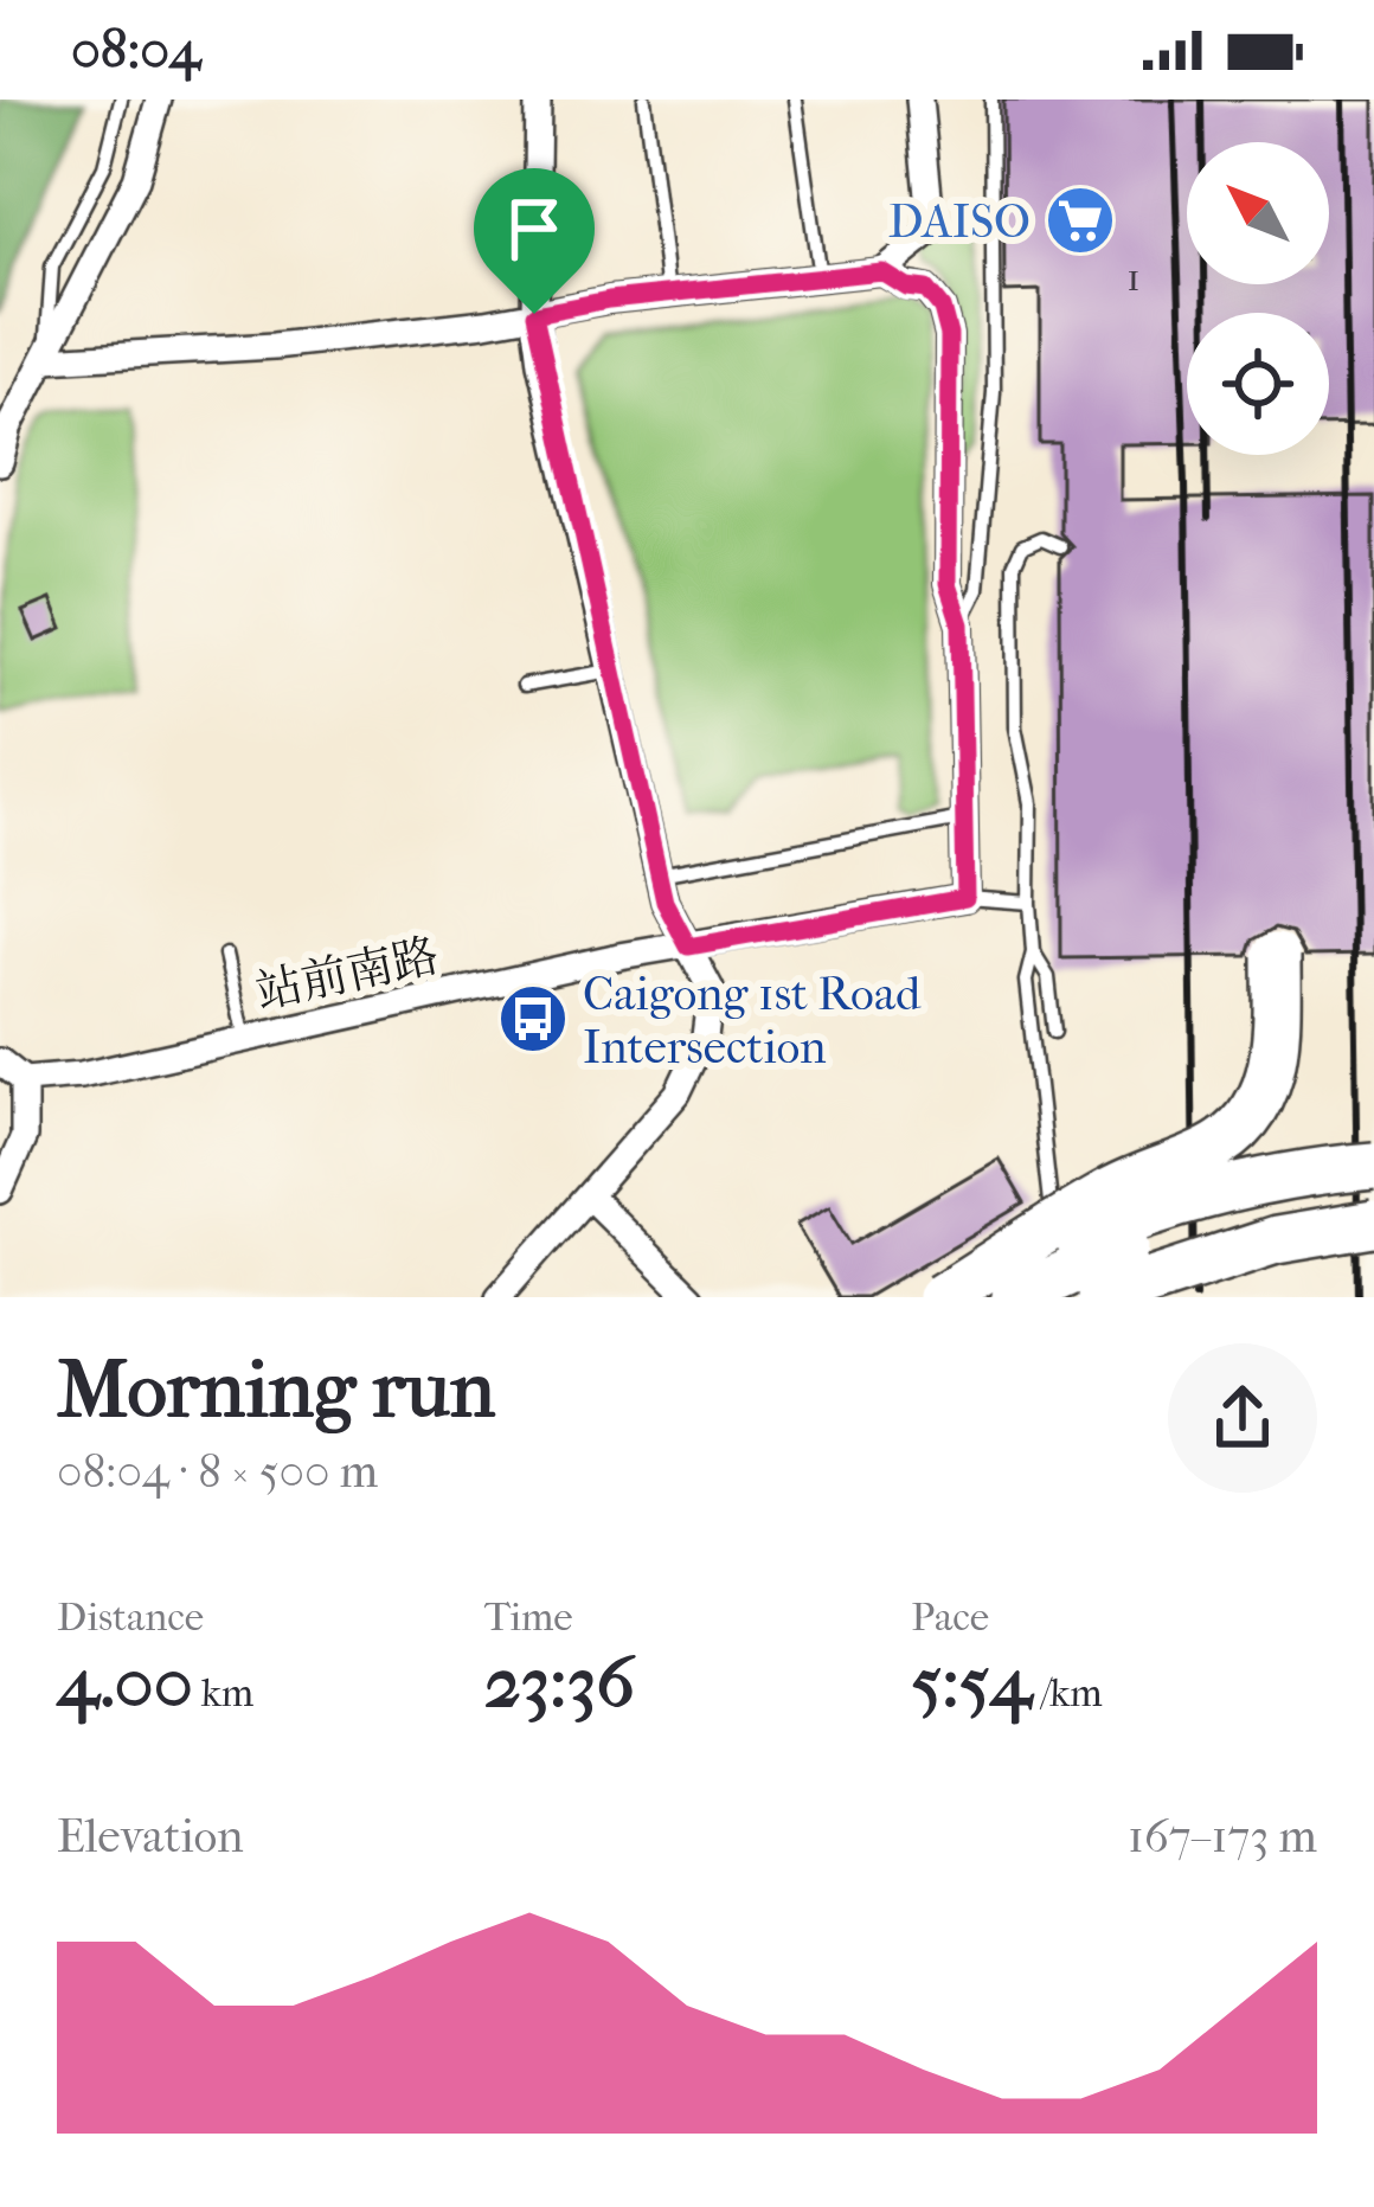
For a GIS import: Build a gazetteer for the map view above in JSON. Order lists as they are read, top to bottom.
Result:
{
  "streets": {
    "street": ["站前南路"]
  },
  "places": {
    "supermarket": ["DAISO"],
    "bus stop": ["Caigong 1st Road Intersection"]
  },
  "house_numbers": ["1"],
  "north": "top left",
  "page": {
    "status": "08:04",
    "heading": ["Morning run", "08:04 · 8 × 500 m"],
    "stats": [
      ["Distance", "4.00 km"],
      ["Time", "23:36"],
      ["Pace", "5:54 /km"]
    ],
    "chart": ["Elevation", "167–173 m"]
  }
}
